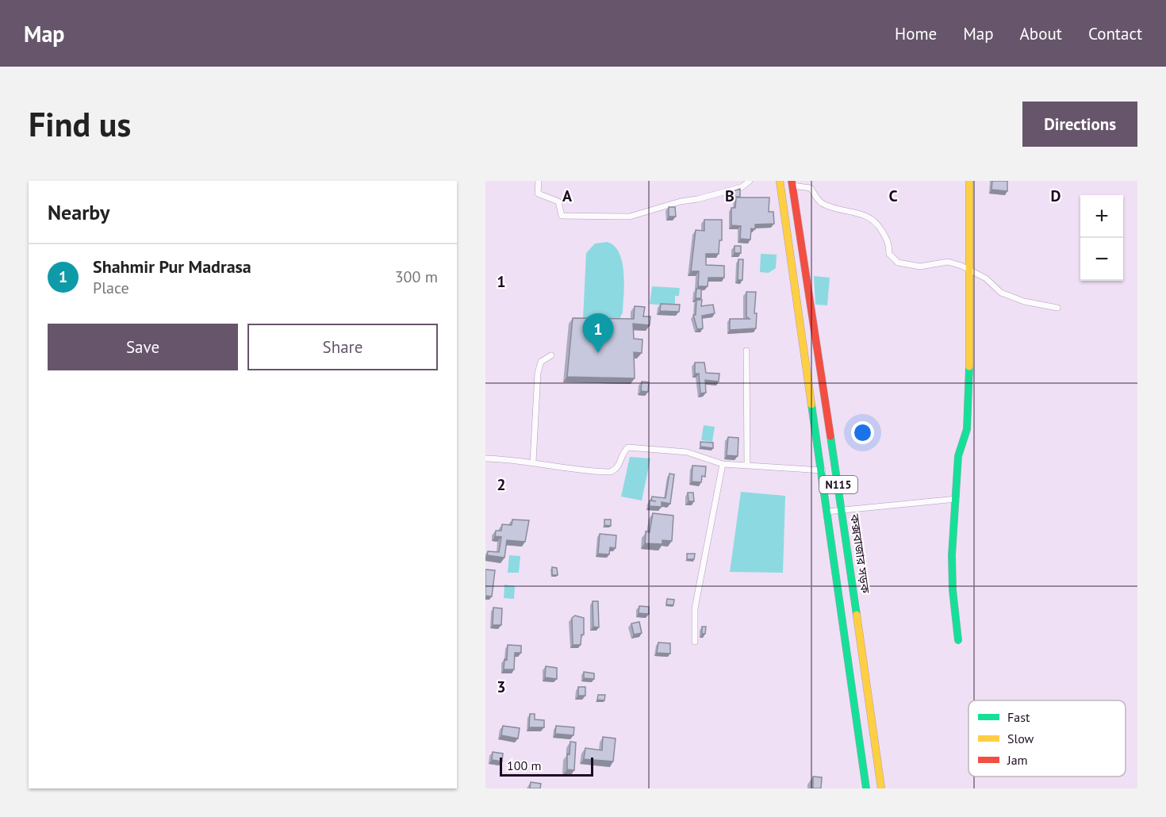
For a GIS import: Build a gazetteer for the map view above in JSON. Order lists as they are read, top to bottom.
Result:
{
  "streets": {
    "main road": ["N115", "কক্সবাজার সড়ক"]
  },
  "legend": ["Fast", "Slow", "Jam"],
  "scale_bar": "100 m",
  "page": {
    "header": "Map",
    "nav": [
      "Home",
      "Map",
      "About",
      "Contact"
    ],
    "buttons": [
      "Directions",
      ["Save", "Share"]
    ],
    "title": "Find us",
    "heading": "Nearby",
    "map_buttons": ["+", "−"],
    "list": [
      {
        "mark": "1",
        "name": "Shahmir Pur Madrasa",
        "note": "Place",
        "value": "300 m"
      }
    ],
    "pins": "1",
    "scale": "100 m"
  },
  "grid": {
    "columns": [
      "A",
      "B",
      "C",
      "D"
    ],
    "rows": ["1", "2", "3"]
  }
}
